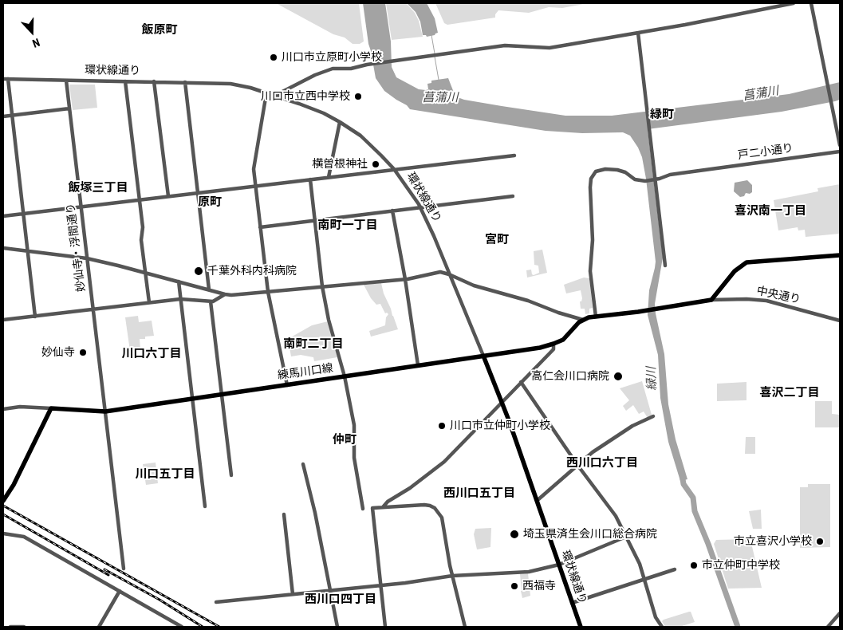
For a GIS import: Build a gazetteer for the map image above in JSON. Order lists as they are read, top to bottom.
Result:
{
  "streets": {
    "main road": ["環状線通り", "練馬川口線"],
    "street": ["戸二小通り", "妙仙寺・浮間通り", "中央通り"]
  },
  "crossings": [
    ["環状線通り", "妙仙寺・浮間通り"],
    ["環状線通り", "練馬川口線"],
    ["妙仙寺・浮間通り", "練馬川口線"]
  ],
  "districts": [
    "飯原町",
    "緑町",
    "飯塚三丁目",
    "原町",
    "喜沢南一丁目",
    "南町一丁目",
    "宮町",
    "南町二丁目",
    "川口六丁目",
    "喜沢二丁目",
    "仲町",
    "西川口六丁目",
    "川口五丁目",
    "西川口五丁目",
    "西川口四丁目"
  ],
  "water": ["菖蒲川", "緑川"],
  "places": [
    "川口市立原町小学校",
    "川口市立西中学校",
    "横曽根神社",
    "千葉外科内科病院",
    "妙仙寺",
    "高仁会川口病院",
    "川口市立仲町小学校",
    "埼玉県済生会川口総合病院",
    "市立喜沢小学校",
    "市立仲町中学校",
    "西福寺"
  ],
  "north": "bottom"
}
